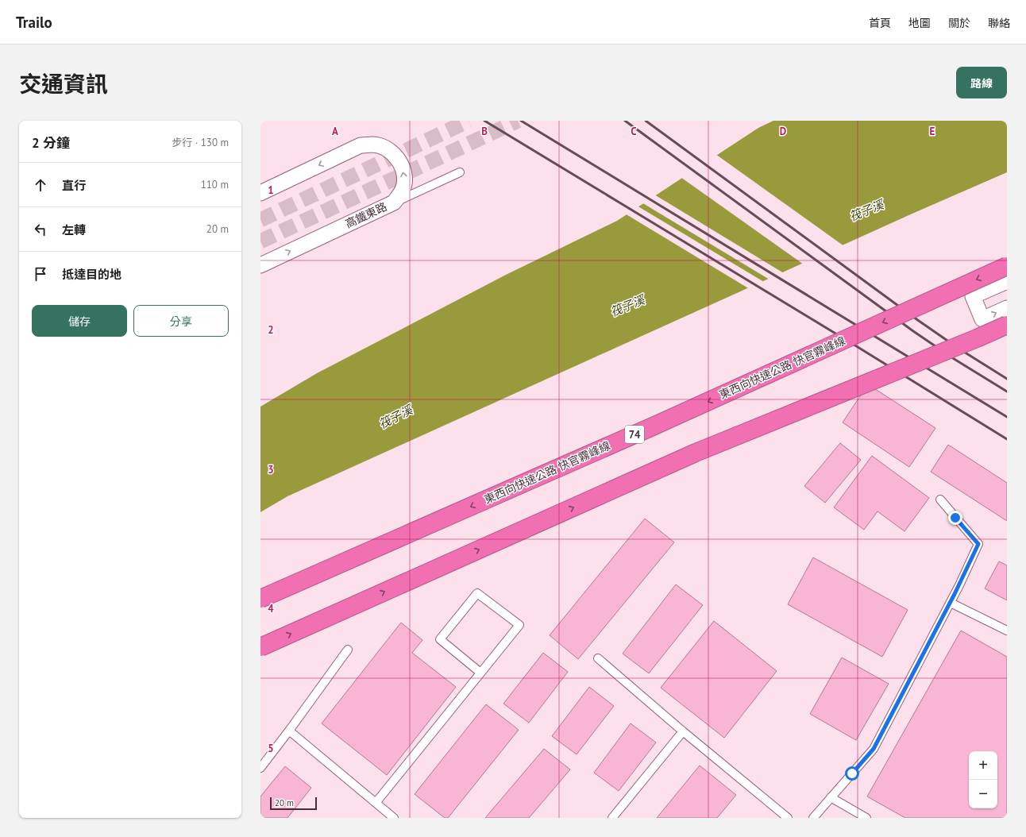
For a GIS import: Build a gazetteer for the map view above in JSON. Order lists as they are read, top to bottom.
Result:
{
  "streets": {
    "highway": ["東西向快速公路 快官霧峰線", "74"],
    "street": ["高鐵東路"]
  },
  "water": ["筏子溪"],
  "scale_bar": "20 m",
  "page": {
    "header": "Trailo",
    "nav": [
      "首頁",
      "地圖",
      "關於",
      "聯絡"
    ],
    "title": "交通資訊",
    "buttons": [
      "路線",
      ["儲存", "分享"]
    ],
    "heading": ["2 分鐘", "步行 · 130 m"],
    "list": [
      ["直行", "110 m"],
      ["左轉", "20 m"],
      "抵達目的地"
    ],
    "map_buttons": ["+", "−"],
    "scale": "20 m"
  },
  "grid": {
    "columns": [
      "A",
      "B",
      "C",
      "D",
      "E"
    ],
    "rows": [
      "1",
      "2",
      "3",
      "4",
      "5"
    ]
  }
}
